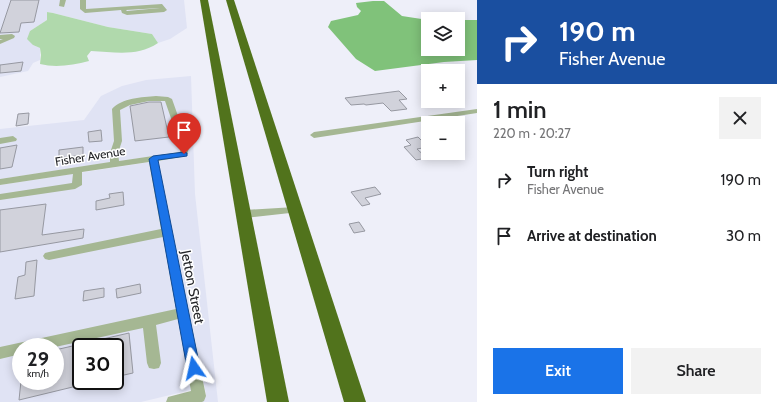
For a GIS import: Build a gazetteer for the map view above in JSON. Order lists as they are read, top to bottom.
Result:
{
  "streets": {
    "street": ["Fisher Avenue", "Jetton Street"]
  },
  "crossings": [
    ["Fisher Avenue", "Jetton Street"]
  ],
  "page": {
    "turn": ["190 m", "Fisher Avenue"],
    "map_buttons": ["+", "−"],
    "heading": ["1 min", "220 m · 20:27"],
    "list": [
      {
        "name": "Turn right",
        "note": "Fisher Avenue",
        "value": "190 m"
      },
      {
        "name": "Arrive at destination",
        "value": "30 m"
      }
    ],
    "speed": "29 km/h",
    "limit": "30",
    "buttons": ["Exit", "Share"]
  }
}
